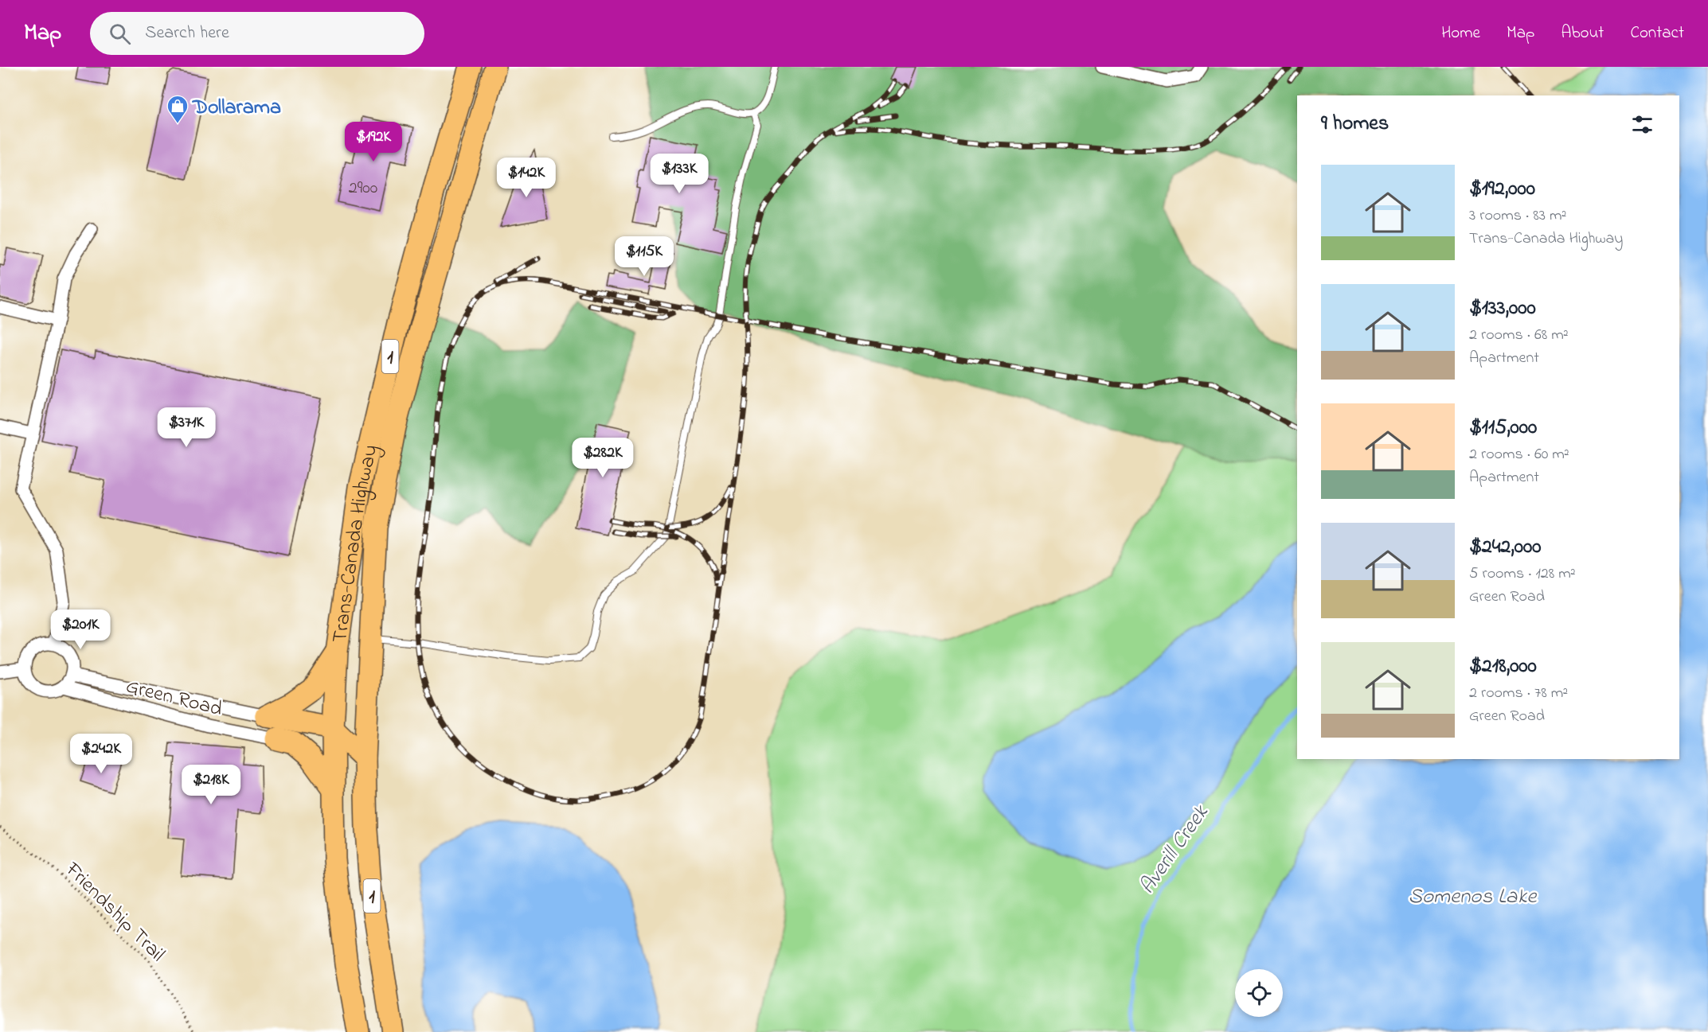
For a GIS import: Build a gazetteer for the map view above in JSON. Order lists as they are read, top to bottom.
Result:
{
  "streets": {
    "highway": ["1", "Trans-Canada Highway"],
    "street": ["Green Road"],
    "path": ["Friendship Trail"]
  },
  "water": ["Averill Creek", "Somenos Lake"],
  "places": {
    "shop": ["Dollarama"]
  },
  "house_numbers": ["2900"],
  "page": {
    "header": "Map",
    "search": "Search here",
    "nav": [
      "Home",
      "Map",
      "About",
      "Contact"
    ],
    "heading": "9 homes",
    "price": [
      "$192K",
      "$133K",
      "$142K",
      "$115K",
      "$371K",
      "$282K",
      "$201K",
      "$242K",
      "$218K"
    ],
    "list": [
      {
        "name": "$192,000",
        "note": "3 rooms · 83 m² · Trans-Canada Highway"
      },
      {
        "name": "$133,000",
        "note": "2 rooms · 68 m² · Apartment"
      },
      {
        "name": "$115,000",
        "note": "2 rooms · 60 m² · Apartment"
      },
      {
        "name": "$242,000",
        "note": "5 rooms · 128 m² · Green Road"
      },
      {
        "name": "$218,000",
        "note": "2 rooms · 78 m² · Green Road"
      }
    ]
  }
}
